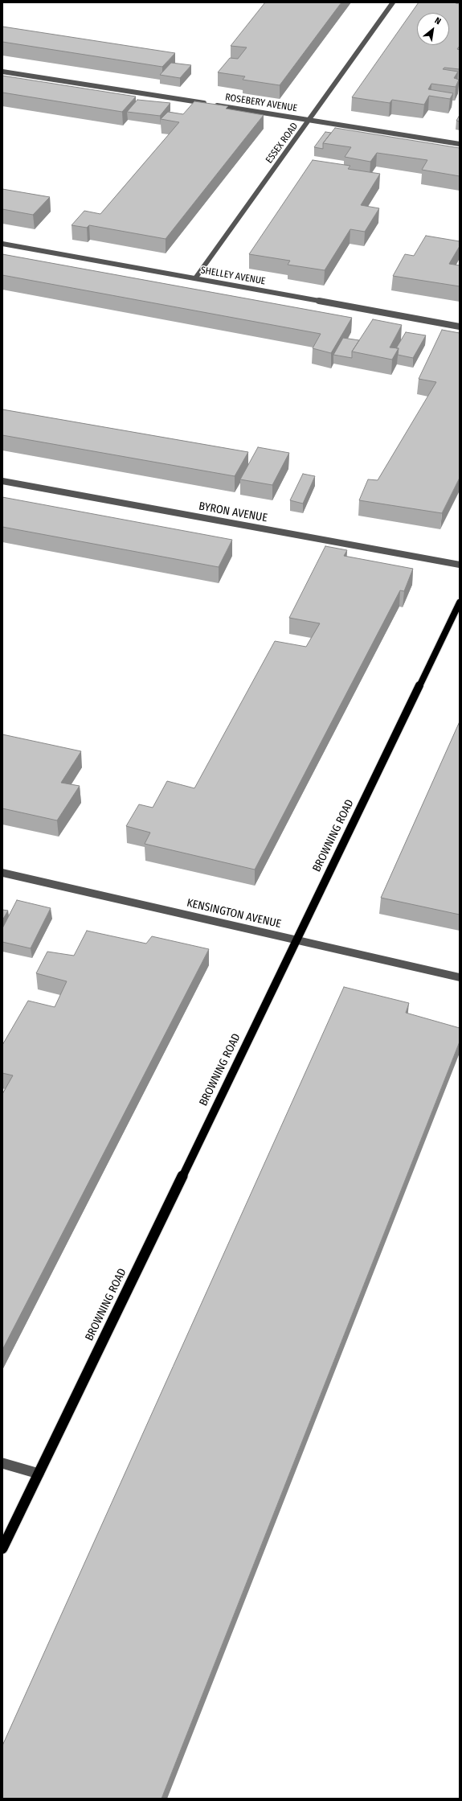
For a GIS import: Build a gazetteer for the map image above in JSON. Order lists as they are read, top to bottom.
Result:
{
  "streets": {
    "main road": ["BROWNING ROAD"],
    "street": [
      "ROSEBERY AVENUE",
      "ESSEX ROAD",
      "SHELLEY AVENUE",
      "BYRON AVENUE",
      "KENSINGTON AVENUE"
    ]
  },
  "crossings": [
    ["ROSEBERY AVENUE", "ESSEX ROAD"],
    ["ESSEX ROAD", "SHELLEY AVENUE"],
    ["BROWNING ROAD", "KENSINGTON AVENUE"]
  ],
  "north": "top right"
}
